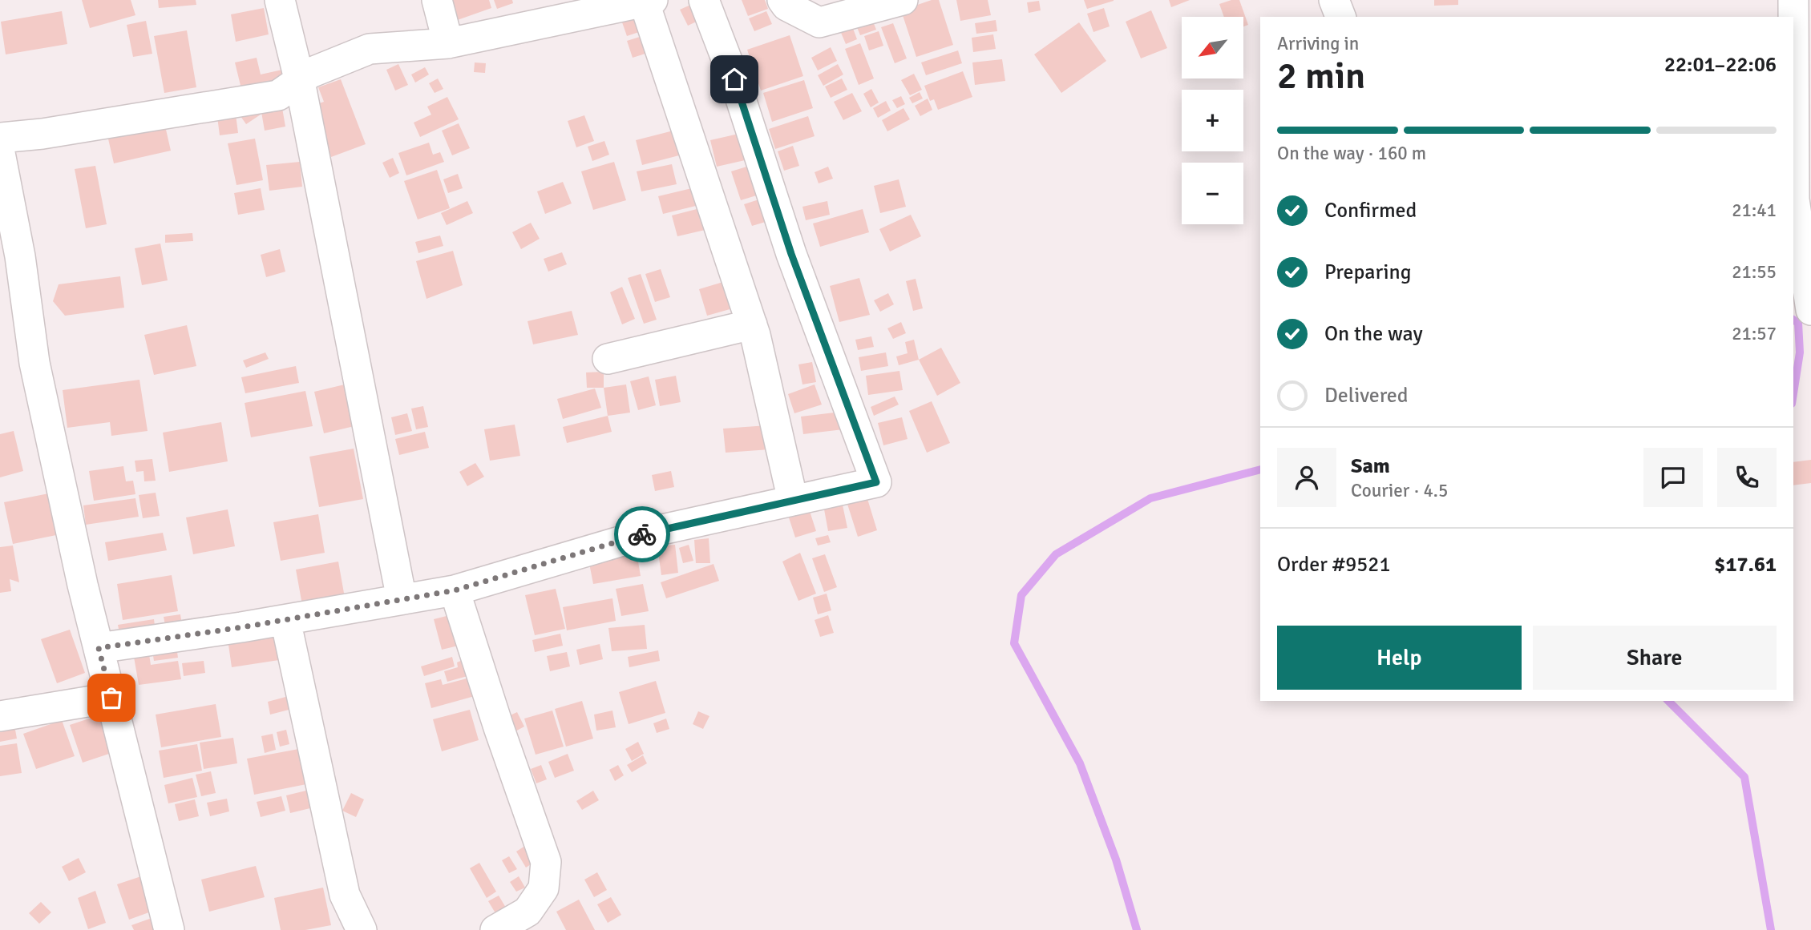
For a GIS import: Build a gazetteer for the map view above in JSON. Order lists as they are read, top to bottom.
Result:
{
  "north": "bottom left",
  "page": {
    "map_buttons": ["+", "−"],
    "heading": ["2 min", "Arriving in", "22:01–22:06"],
    "panel": [
      "Sam",
      "Courier · 4.5",
      "Order #9521",
      "$17.61"
    ],
    "bar": "On the way · 160 m",
    "list": [
      ["Confirmed", "21:41"],
      ["Preparing", "21:55"],
      ["On the way", "21:57"],
      "Delivered"
    ],
    "buttons": ["Help", "Share"]
  }
}
